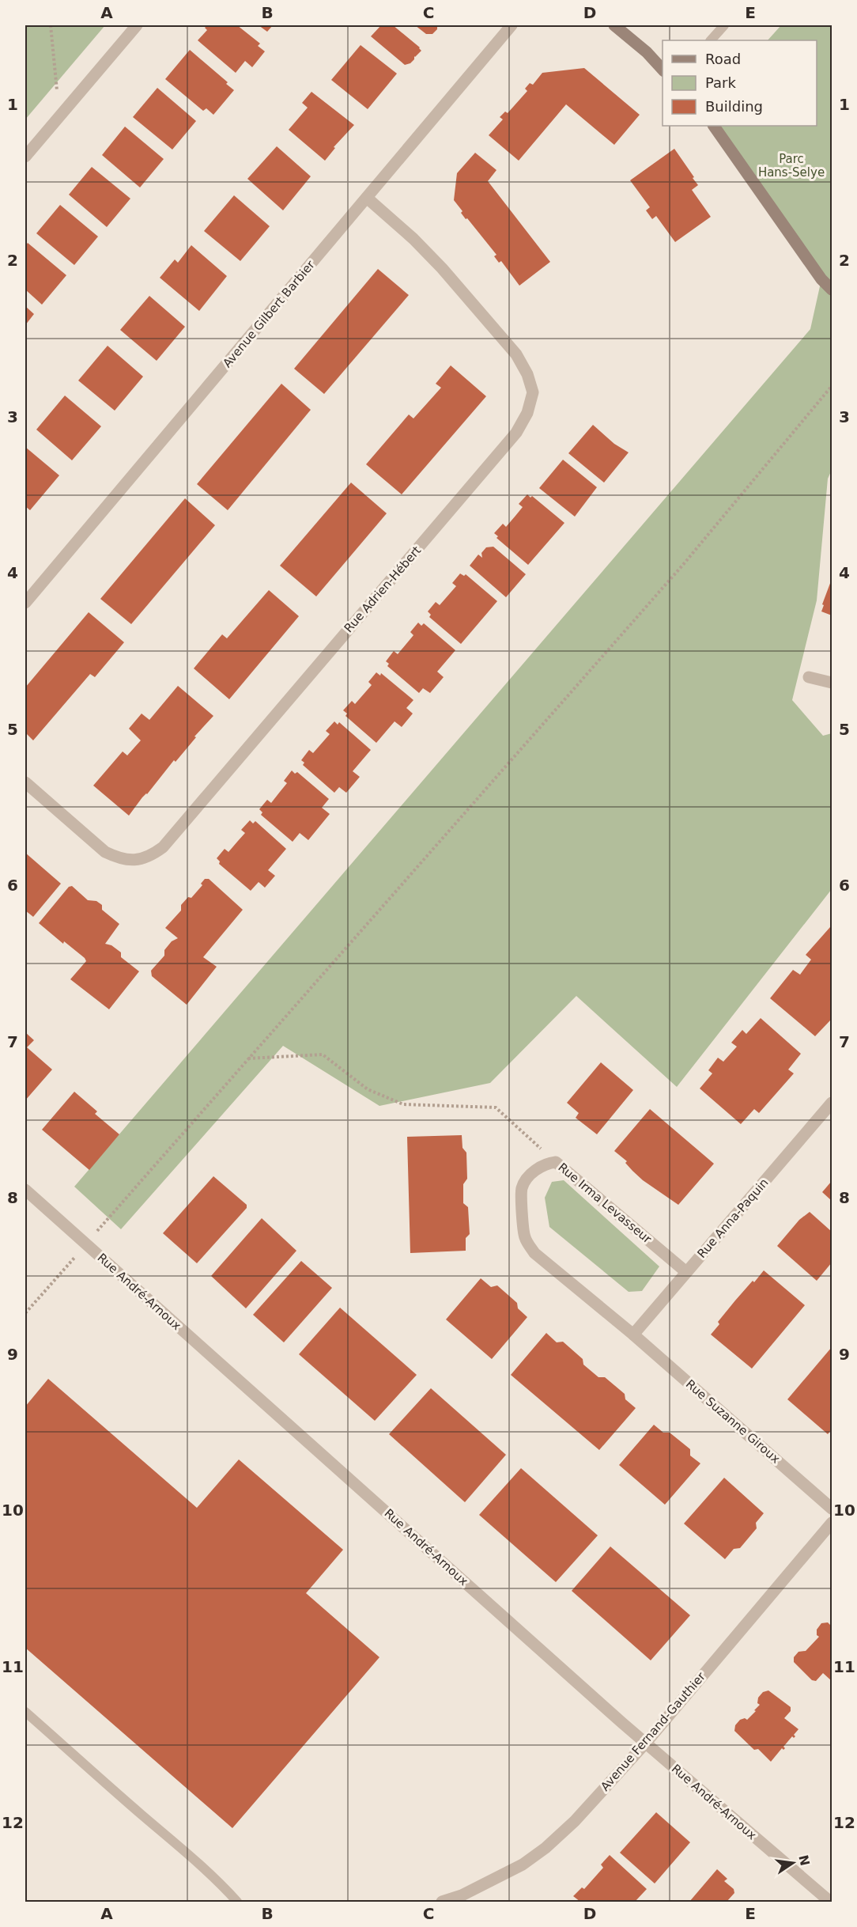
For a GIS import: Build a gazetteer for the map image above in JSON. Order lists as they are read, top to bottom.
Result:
{
  "streets": {
    "street": [
      "Avenue Gilbert Barbier",
      "Rue Adrien-Hébert",
      "Rue Irma Levasseur",
      "Rue Anna-Paquin",
      "Rue André-Arnoux",
      "Rue Suzanne Giroux",
      "Avenue Fernand-Gauthier"
    ]
  },
  "crossings": [
    ["Avenue Gilbert Barbier", "Rue Adrien-Hébert"],
    ["Rue Irma Levasseur", "Rue Anna-Paquin"],
    ["Rue Irma Levasseur", "Rue Suzanne Giroux"],
    ["Rue Anna-Paquin", "Rue Suzanne Giroux"],
    ["Rue André-Arnoux", "Avenue Fernand-Gauthier"]
  ],
  "parks": ["Parc Hans-Selye"],
  "legend": ["Road", "Park", "Building"],
  "north": "right",
  "grid": {
    "columns": [
      "A",
      "B",
      "C",
      "D",
      "E"
    ],
    "rows": [
      "1",
      "2",
      "3",
      "4",
      "5",
      "6",
      "7",
      "8",
      "9",
      "10",
      "11",
      "12"
    ]
  }
}
